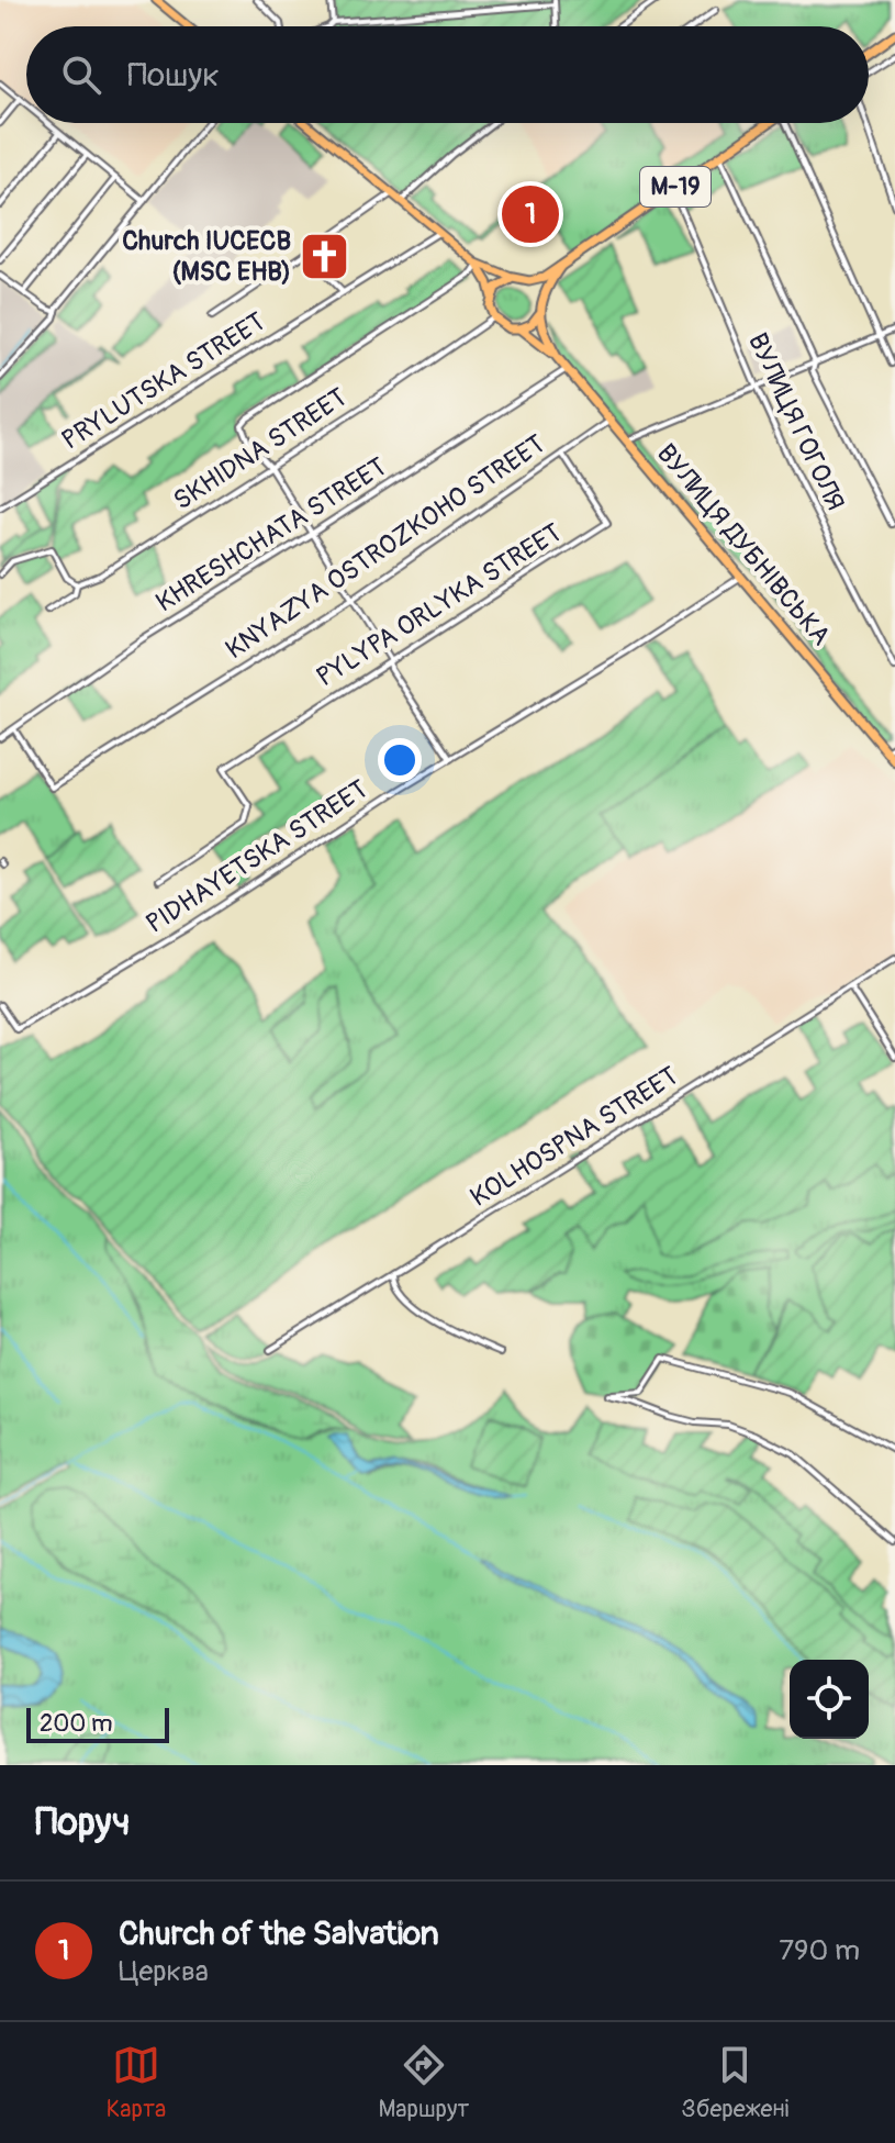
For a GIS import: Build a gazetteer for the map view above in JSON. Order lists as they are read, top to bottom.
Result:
{
  "streets": {
    "highway": ["М-19", "ВУЛИЦЯ ДУБНІВСЬКА"],
    "street": [
      "PRYLUTSKA STREET",
      "ВУЛИЦЯ ГОГОЛЯ",
      "SKHIDNA STREET",
      "KHRESHCHATA STREET",
      "KNYAZYA OSTROZKOHO STREET",
      "PYLYPA ORLYKA STREET",
      "PIDHAYETSKA STREET",
      "KOLHOSPNA STREET"
    ]
  },
  "crossings": [
    ["М-19", "ВУЛИЦЯ ГОГОЛЯ"],
    ["М-19", "SKHIDNA STREET"],
    ["KHRESHCHATA STREET", "ВУЛИЦЯ ДУБНІВСЬКА"],
    ["KHRESHCHATA STREET", "KNYAZYA OSTROZKOHO STREET"],
    ["ВУЛИЦЯ ДУБНІВСЬКА", "KNYAZYA OSTROZKOHO STREET"],
    ["ВУЛИЦЯ ДУБНІВСЬКА", "PIDHAYETSKA STREET"],
    ["KNYAZYA OSTROZKOHO STREET", "PYLYPA ORLYKA STREET"]
  ],
  "places": {
    "church": ["Church IUCECB (MSC EHB)"]
  },
  "scale_bar": "200 m",
  "page": {
    "search": "Пошук",
    "pins": "1",
    "scale": "200 m",
    "heading": "Поруч",
    "list": [
      {
        "mark": "1",
        "name": "Church of the Salvation",
        "note": "Церква",
        "value": "790 m"
      }
    ],
    "nav": ["Карта", "Маршрут", "Збережені"]
  }
}
